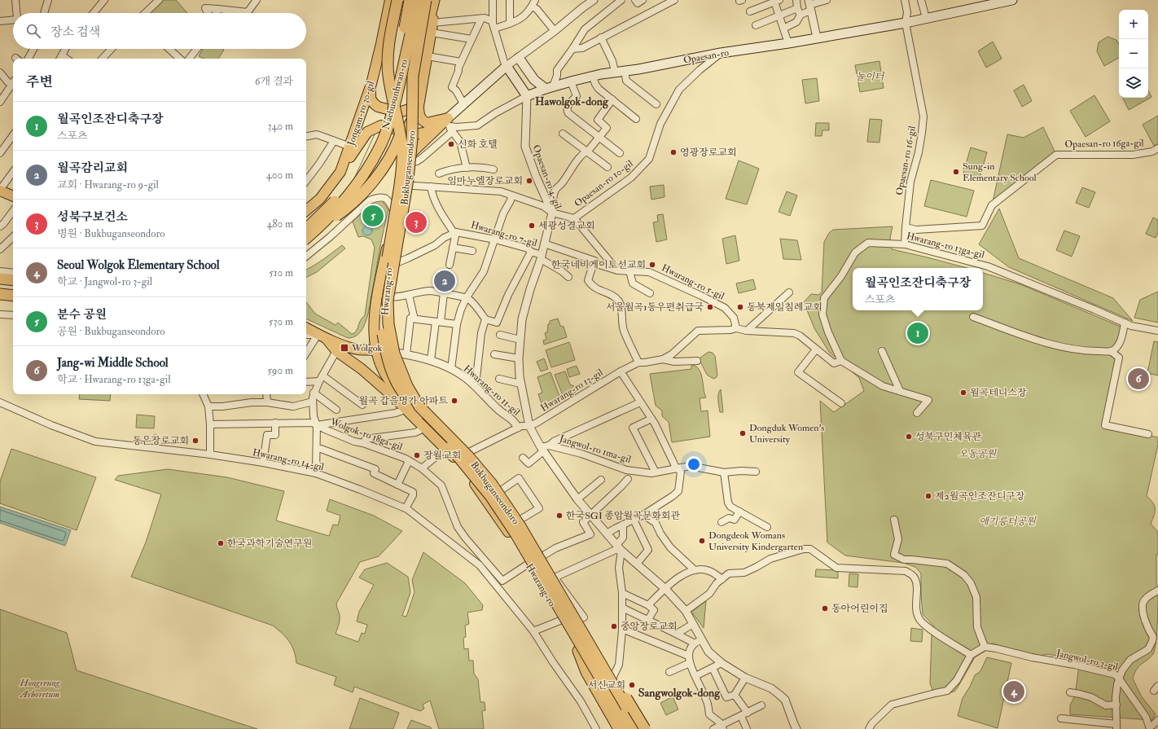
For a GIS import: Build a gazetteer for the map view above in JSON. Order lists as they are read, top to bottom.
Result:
{
  "streets": {
    "highway": ["Naebusunhwan-ro", "Bukbuganseondoro"],
    "main road": ["Opaesan-ro", "Jongam-ro 30-gil", "Hwarang-ro"],
    "street": [
      "Opaesan-ro 16ga-gil",
      "Opaesan-ro 16-gil",
      "Opaesan-ro 4-gil",
      "Opaesan-ro 10-gil",
      "Hwarang-ro 7-gil",
      "Hwarang-ro 13ga-gil",
      "Hwarang-ro 5-gil",
      "Hwarang-ro 11-gil",
      "Hwarang-ro 13-gil",
      "Wolgok-ro 18ga-gil",
      "Jangwol-ro 1ma-gil",
      "Hwarang-ro 14-gil",
      "Jangwol-ro 3-gil"
    ]
  },
  "crossings": [
    ["Opaesan-ro", "Opaesan-ro 16-gil"],
    ["Opaesan-ro", "Opaesan-ro 4-gil"],
    ["Opaesan-ro", "Opaesan-ro 10-gil"],
    ["Opaesan-ro 16ga-gil", "Opaesan-ro 16-gil"],
    ["Opaesan-ro 16-gil", "Hwarang-ro 13ga-gil"],
    ["Opaesan-ro 4-gil", "Hwarang-ro 7-gil"],
    ["Opaesan-ro 4-gil", "Hwarang-ro"],
    ["Opaesan-ro 4-gil", "Hwarang-ro 13-gil"],
    ["Opaesan-ro 4-gil", "Jangwol-ro 1ma-gil"],
    ["Hwarang-ro 7-gil", "Hwarang-ro 11-gil"],
    ["Hwarang-ro 13ga-gil", "Hwarang-ro 13-gil"],
    ["Hwarang-ro 5-gil", "Hwarang-ro 13-gil"],
    ["Hwarang-ro", "Hwarang-ro 11-gil"],
    ["Hwarang-ro", "Hwarang-ro 13-gil"],
    ["Hwarang-ro", "Wolgok-ro 18ga-gil"],
    ["Hwarang-ro 11-gil", "Hwarang-ro 13-gil"]
  ],
  "districts": ["Hawolgok-dong", "Sangwolgok-dong"],
  "parks": [
    "놀이터",
    "오동공원",
    "애기릉터공원",
    "Hongreung Arboretum"
  ],
  "places": {
    "other": [
      "신화 호텔",
      "영광장로교회",
      "Sung-in Elementary School",
      "임마누엘장로교회",
      "세광성결교회",
      "한국네비게이토선교회",
      "서울월곡1동우편취급국",
      "동북제일침례교회",
      "월곡테니스장",
      "월곡 갑을명가 아파트",
      "Dongduk Women's University",
      "성북구민체육관",
      "동은장로교회",
      "장월교회",
      "제2월곡인조잔디구장",
      "한국SGI 종암월곡문화회관",
      "Dongdeok Womans University Kindergarten",
      "한국과학기술연구원",
      "동아어린이집",
      "중앙장로교회",
      "서신교회"
    ],
    "transit": ["Wolgok"]
  },
  "page": {
    "map_buttons": ["+", "−"],
    "search": "장소 검색",
    "heading": ["주변", "6개 결과"],
    "list": [
      {
        "mark": "1",
        "name": "월곡인조잔디축구장",
        "note": "스포츠",
        "value": "340 m"
      },
      {
        "mark": "2",
        "name": "월곡감리교회",
        "note": "교회 · Hwarang-ro 9-gil",
        "value": "400 m"
      },
      {
        "mark": "3",
        "name": "성북구보건소",
        "note": "병원 · Bukbuganseondoro",
        "value": "480 m"
      },
      {
        "mark": "4",
        "name": "Seoul Wolgok Elementary School",
        "note": "학교 · Jangwol-ro 3-gil",
        "value": "510 m"
      },
      {
        "mark": "5",
        "name": "분수 공원",
        "note": "공원 · Bukbuganseondoro",
        "value": "530 m"
      },
      {
        "mark": "6",
        "name": "Jang-wi Middle School",
        "note": "학교 · Hwarang-ro 13ga-gil",
        "value": "590 m"
      }
    ],
    "pins": [
      "5",
      "3",
      "2",
      "1",
      "6",
      "4"
    ],
    "popup": ["월곡인조잔디축구장", "스포츠"]
  }
}
